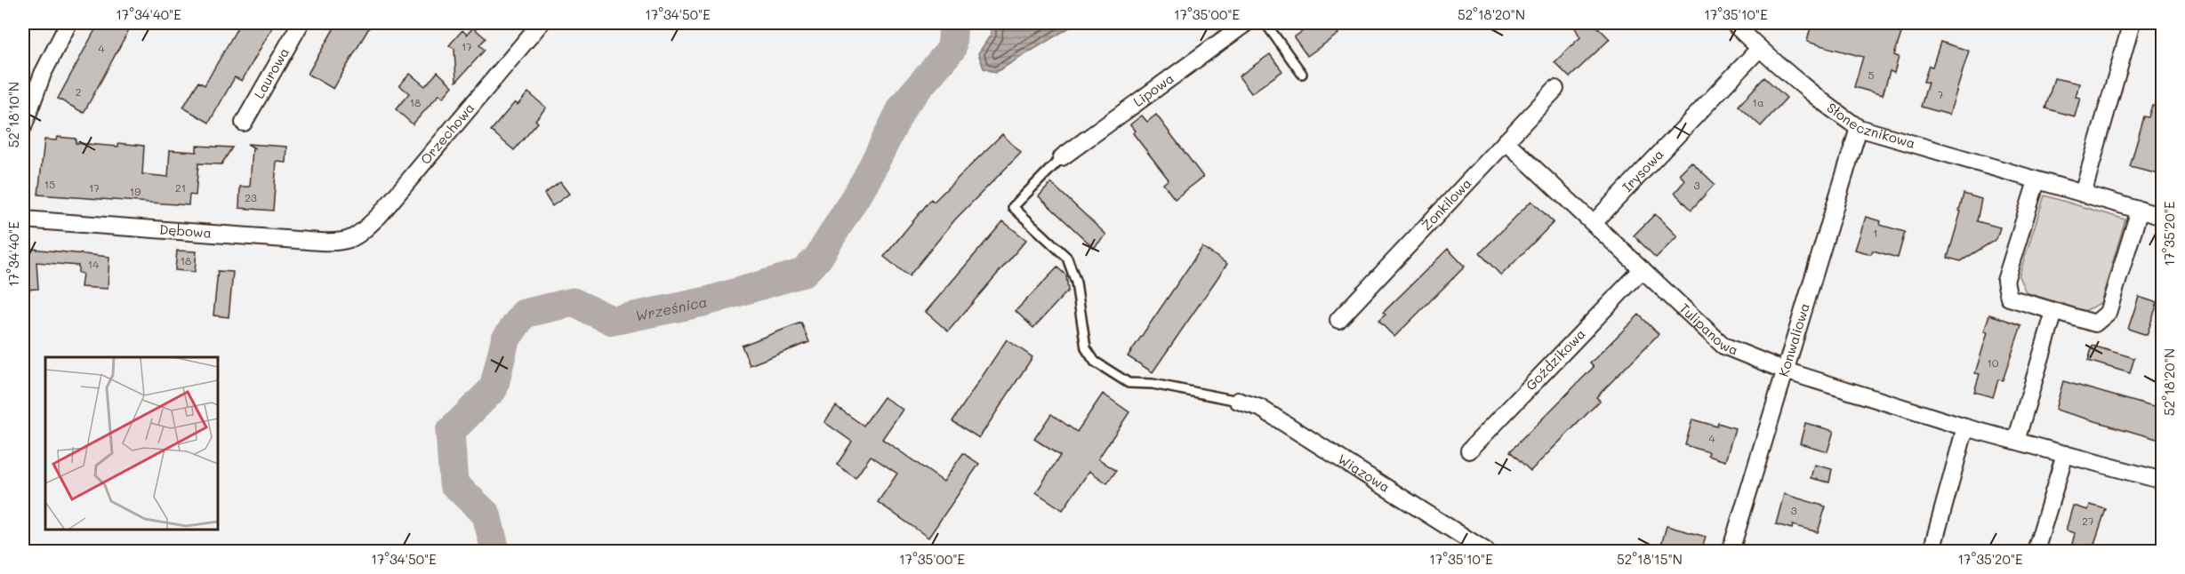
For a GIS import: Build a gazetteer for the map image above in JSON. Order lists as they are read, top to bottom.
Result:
{
  "streets": {
    "street": [
      "Laurowa",
      "Lipowa",
      "Słonecznikowa",
      "Orzechowa",
      "Irysowa",
      "Żonkilowa",
      "Dębowa",
      "Tulipanowa",
      "Konwaliowa",
      "Goździkowa",
      "Wiązowa"
    ]
  },
  "crossings": [
    ["Słonecznikowa", "Irysowa"],
    ["Słonecznikowa", "Konwaliowa"],
    ["Orzechowa", "Dębowa"],
    ["Irysowa", "Tulipanowa"],
    ["Żonkilowa", "Tulipanowa"],
    ["Tulipanowa", "Konwaliowa"],
    ["Tulipanowa", "Goździkowa"]
  ],
  "water": ["Wrześnica"],
  "house_numbers": [
    "17",
    "4",
    "5",
    "2",
    "7",
    "18",
    "1a",
    "15",
    "3",
    "17",
    "21",
    "19",
    "23",
    "1",
    "18",
    "14",
    "10",
    "4",
    "3",
    "27"
  ],
  "coordinates": [
    "17°34'40\"E",
    "17°34'50\"E",
    "17°35'00\"E",
    "52°18'20\"N",
    "17°35'10\"E",
    "52°18'10\"N",
    "17°35'20\"E",
    "52°18'15\"N"
  ]
}
